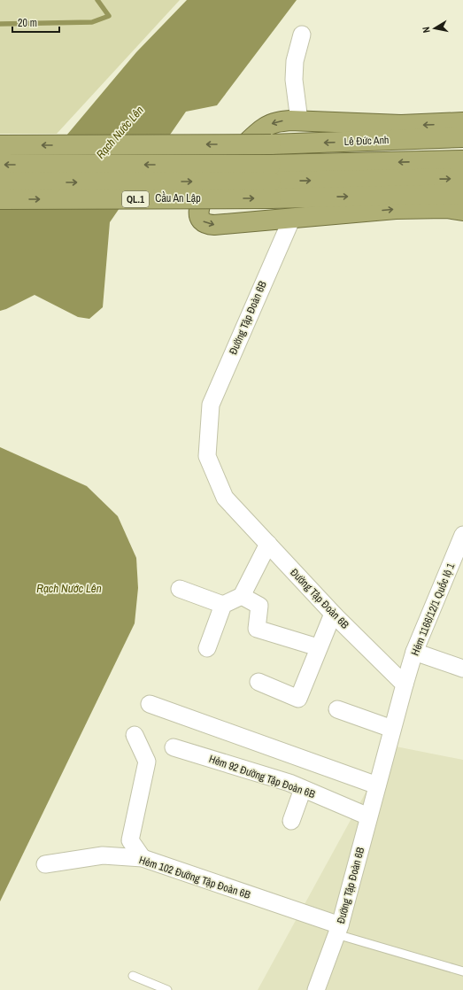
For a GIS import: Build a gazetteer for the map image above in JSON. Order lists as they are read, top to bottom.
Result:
{
  "streets": {
    "highway": ["Lê Đức Anh", "Cầu An Lập", "QL.1"],
    "street": [
      "Đường Tập Đoàn 6B",
      "Hẻm 1166/12/1 Quốc lộ 1",
      "Hẻm 92 Đường Tập Đoàn 6B",
      "Hẻm 102 Đường Tập Đoàn 6B"
    ]
  },
  "crossings": [
    ["Lê Đức Anh", "Cầu An Lập"],
    ["Lê Đức Anh", "QL.1"],
    ["Cầu An Lập", "QL.1"],
    ["Đường Tập Đoàn 6B", "Hẻm 1166/12/1 Quốc lộ 1"],
    ["Đường Tập Đoàn 6B", "Hẻm 92 Đường Tập Đoàn 6B"],
    ["Đường Tập Đoàn 6B", "Hẻm 102 Đường Tập Đoàn 6B"]
  ],
  "water": ["Rạch Nước Lên"],
  "scale_bar": "20 m",
  "north": "left"
}
